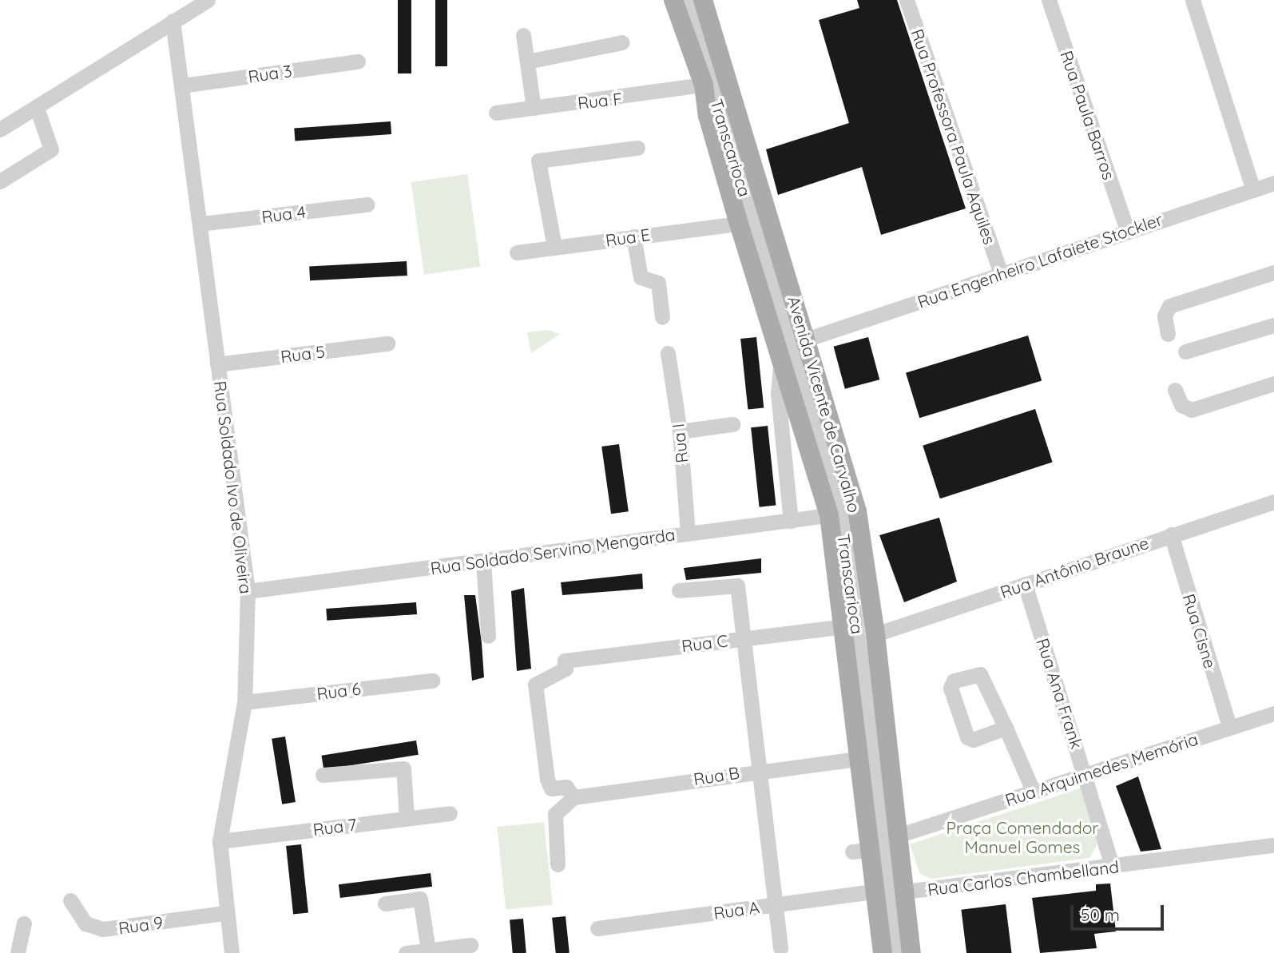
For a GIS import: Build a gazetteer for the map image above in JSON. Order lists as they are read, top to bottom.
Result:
{
  "streets": {
    "main road": ["Avenida Vicente de Carvalho"],
    "street": [
      "Rua 3",
      "Rua F",
      "Rua Paula Barros",
      "Rua Professora Paula Aquiles",
      "Transcarioca",
      "Rua 4",
      "Rua E",
      "Rua Engenheiro Lafaiete Stockler",
      "Rua 5",
      "Rua I",
      "Rua Soldado Ivo de Oliveira",
      "Rua Soldado Servino Mengarda",
      "Rua Antônio Braune",
      "Rua Cisne",
      "Rua C",
      "Rua 6",
      "Rua Ana Frank",
      "Rua Arquimedes Memória",
      "Rua B",
      "Rua 7",
      "Rua Carlos Chambelland",
      "Rua A",
      "Rua 9"
    ]
  },
  "crossings": [
    ["Rua 3", "Rua Soldado Ivo de Oliveira"],
    ["Rua F", "Avenida Vicente de Carvalho"],
    ["Rua Paula Barros", "Rua Engenheiro Lafaiete Stockler"],
    ["Rua Professora Paula Aquiles", "Rua Engenheiro Lafaiete Stockler"],
    ["Transcarioca", "Avenida Vicente de Carvalho"],
    ["Transcarioca", "Rua Soldado Servino Mengarda"],
    ["Rua 4", "Rua Soldado Ivo de Oliveira"],
    ["Rua E", "Avenida Vicente de Carvalho"],
    ["Rua Engenheiro Lafaiete Stockler", "Avenida Vicente de Carvalho"],
    ["Rua 5", "Rua Soldado Ivo de Oliveira"],
    ["Avenida Vicente de Carvalho", "Rua Soldado Servino Mengarda"],
    ["Avenida Vicente de Carvalho", "Rua Antônio Braune"],
    ["Avenida Vicente de Carvalho", "Rua C"],
    ["Avenida Vicente de Carvalho", "Rua Arquimedes Memória"],
    ["Avenida Vicente de Carvalho", "Rua B"],
    ["Avenida Vicente de Carvalho", "Rua Carlos Chambelland"],
    ["Avenida Vicente de Carvalho", "Rua A"],
    ["Rua I", "Rua Soldado Servino Mengarda"],
    ["Rua Soldado Ivo de Oliveira", "Rua Soldado Servino Mengarda"],
    ["Rua Soldado Ivo de Oliveira", "Rua 6"],
    ["Rua Soldado Ivo de Oliveira", "Rua 7"],
    ["Rua Soldado Ivo de Oliveira", "Rua 9"],
    ["Rua Antônio Braune", "Rua Cisne"],
    ["Rua Antônio Braune", "Rua Ana Frank"],
    ["Rua Cisne", "Rua Arquimedes Memória"],
    ["Rua C", "Rua B"],
    ["Rua Ana Frank", "Rua Arquimedes Memória"],
    ["Rua Ana Frank", "Rua Carlos Chambelland"]
  ],
  "parks": ["Praça Comendador Manuel Gomes"],
  "scale_bar": "50 m"
}
